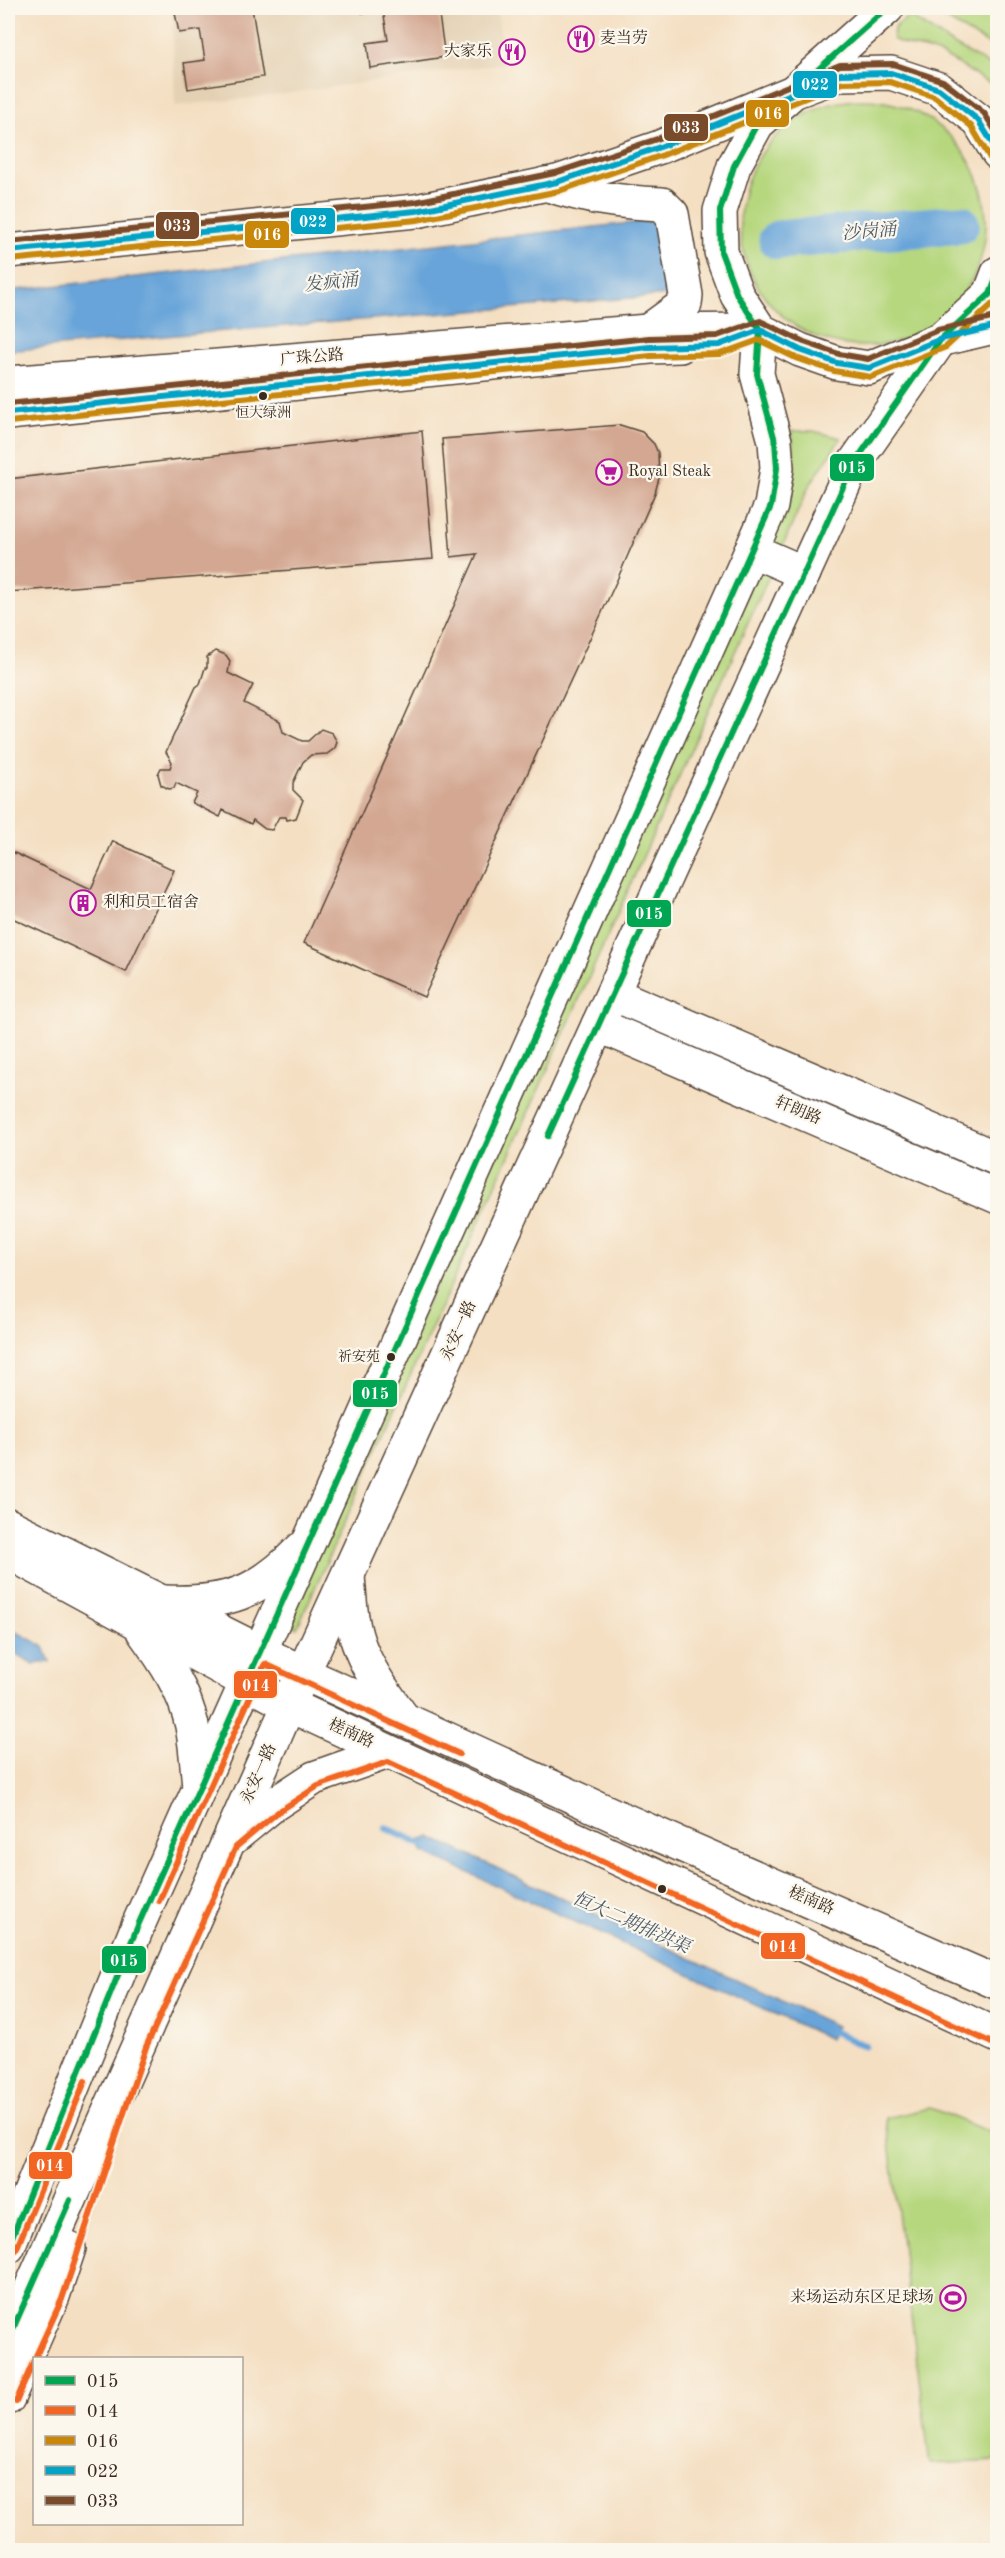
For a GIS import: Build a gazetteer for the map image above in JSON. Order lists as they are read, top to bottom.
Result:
{
  "streets": {
    "main road": [
      "广珠公路",
      "轩朗路",
      "永安一路",
      "槎南路"
    ]
  },
  "crossings": [
    ["轩朗路", "永安一路"],
    ["永安一路", "槎南路"]
  ],
  "water": ["沙岗涌", "发疯涌", "恒大二期排洪渠"],
  "places": {
    "restaurant": ["麦当劳", "大家乐"],
    "other": ["恒大绿洲", "祈安苑"],
    "supermarket": ["Royal Steak"],
    "building": ["利和员工宿舍"],
    "sports": ["来场运动东区足球场"]
  },
  "lines": [
    "transit line 015",
    "transit line 033",
    "transit line 022",
    "transit line 016",
    "transit line 014"
  ],
  "legend": [
    "015",
    "014",
    "016",
    "022",
    "033"
  ]
}
